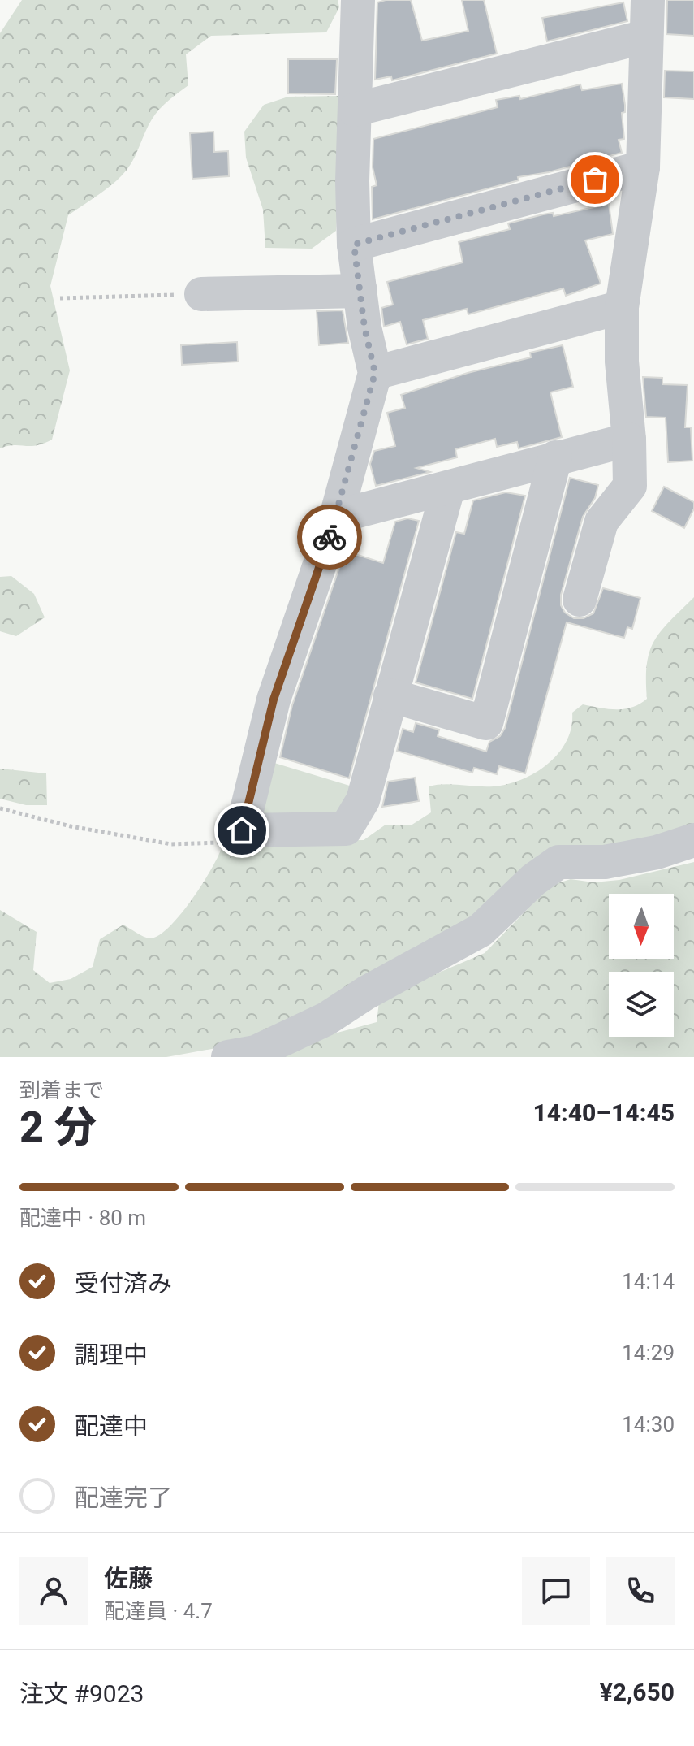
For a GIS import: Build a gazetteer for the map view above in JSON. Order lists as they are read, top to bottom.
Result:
{
  "north": "bottom",
  "page": {
    "heading": ["2 分", "到着まで", "14:40–14:45"],
    "panel": [
      "佐藤",
      "配達員 · 4.7",
      "注文 #9023",
      "¥2,650"
    ],
    "bar": "配達中 · 80 m",
    "list": [
      ["受付済み", "14:14"],
      ["調理中", "14:29"],
      ["配達中", "14:30"],
      "配達完了"
    ]
  }
}
